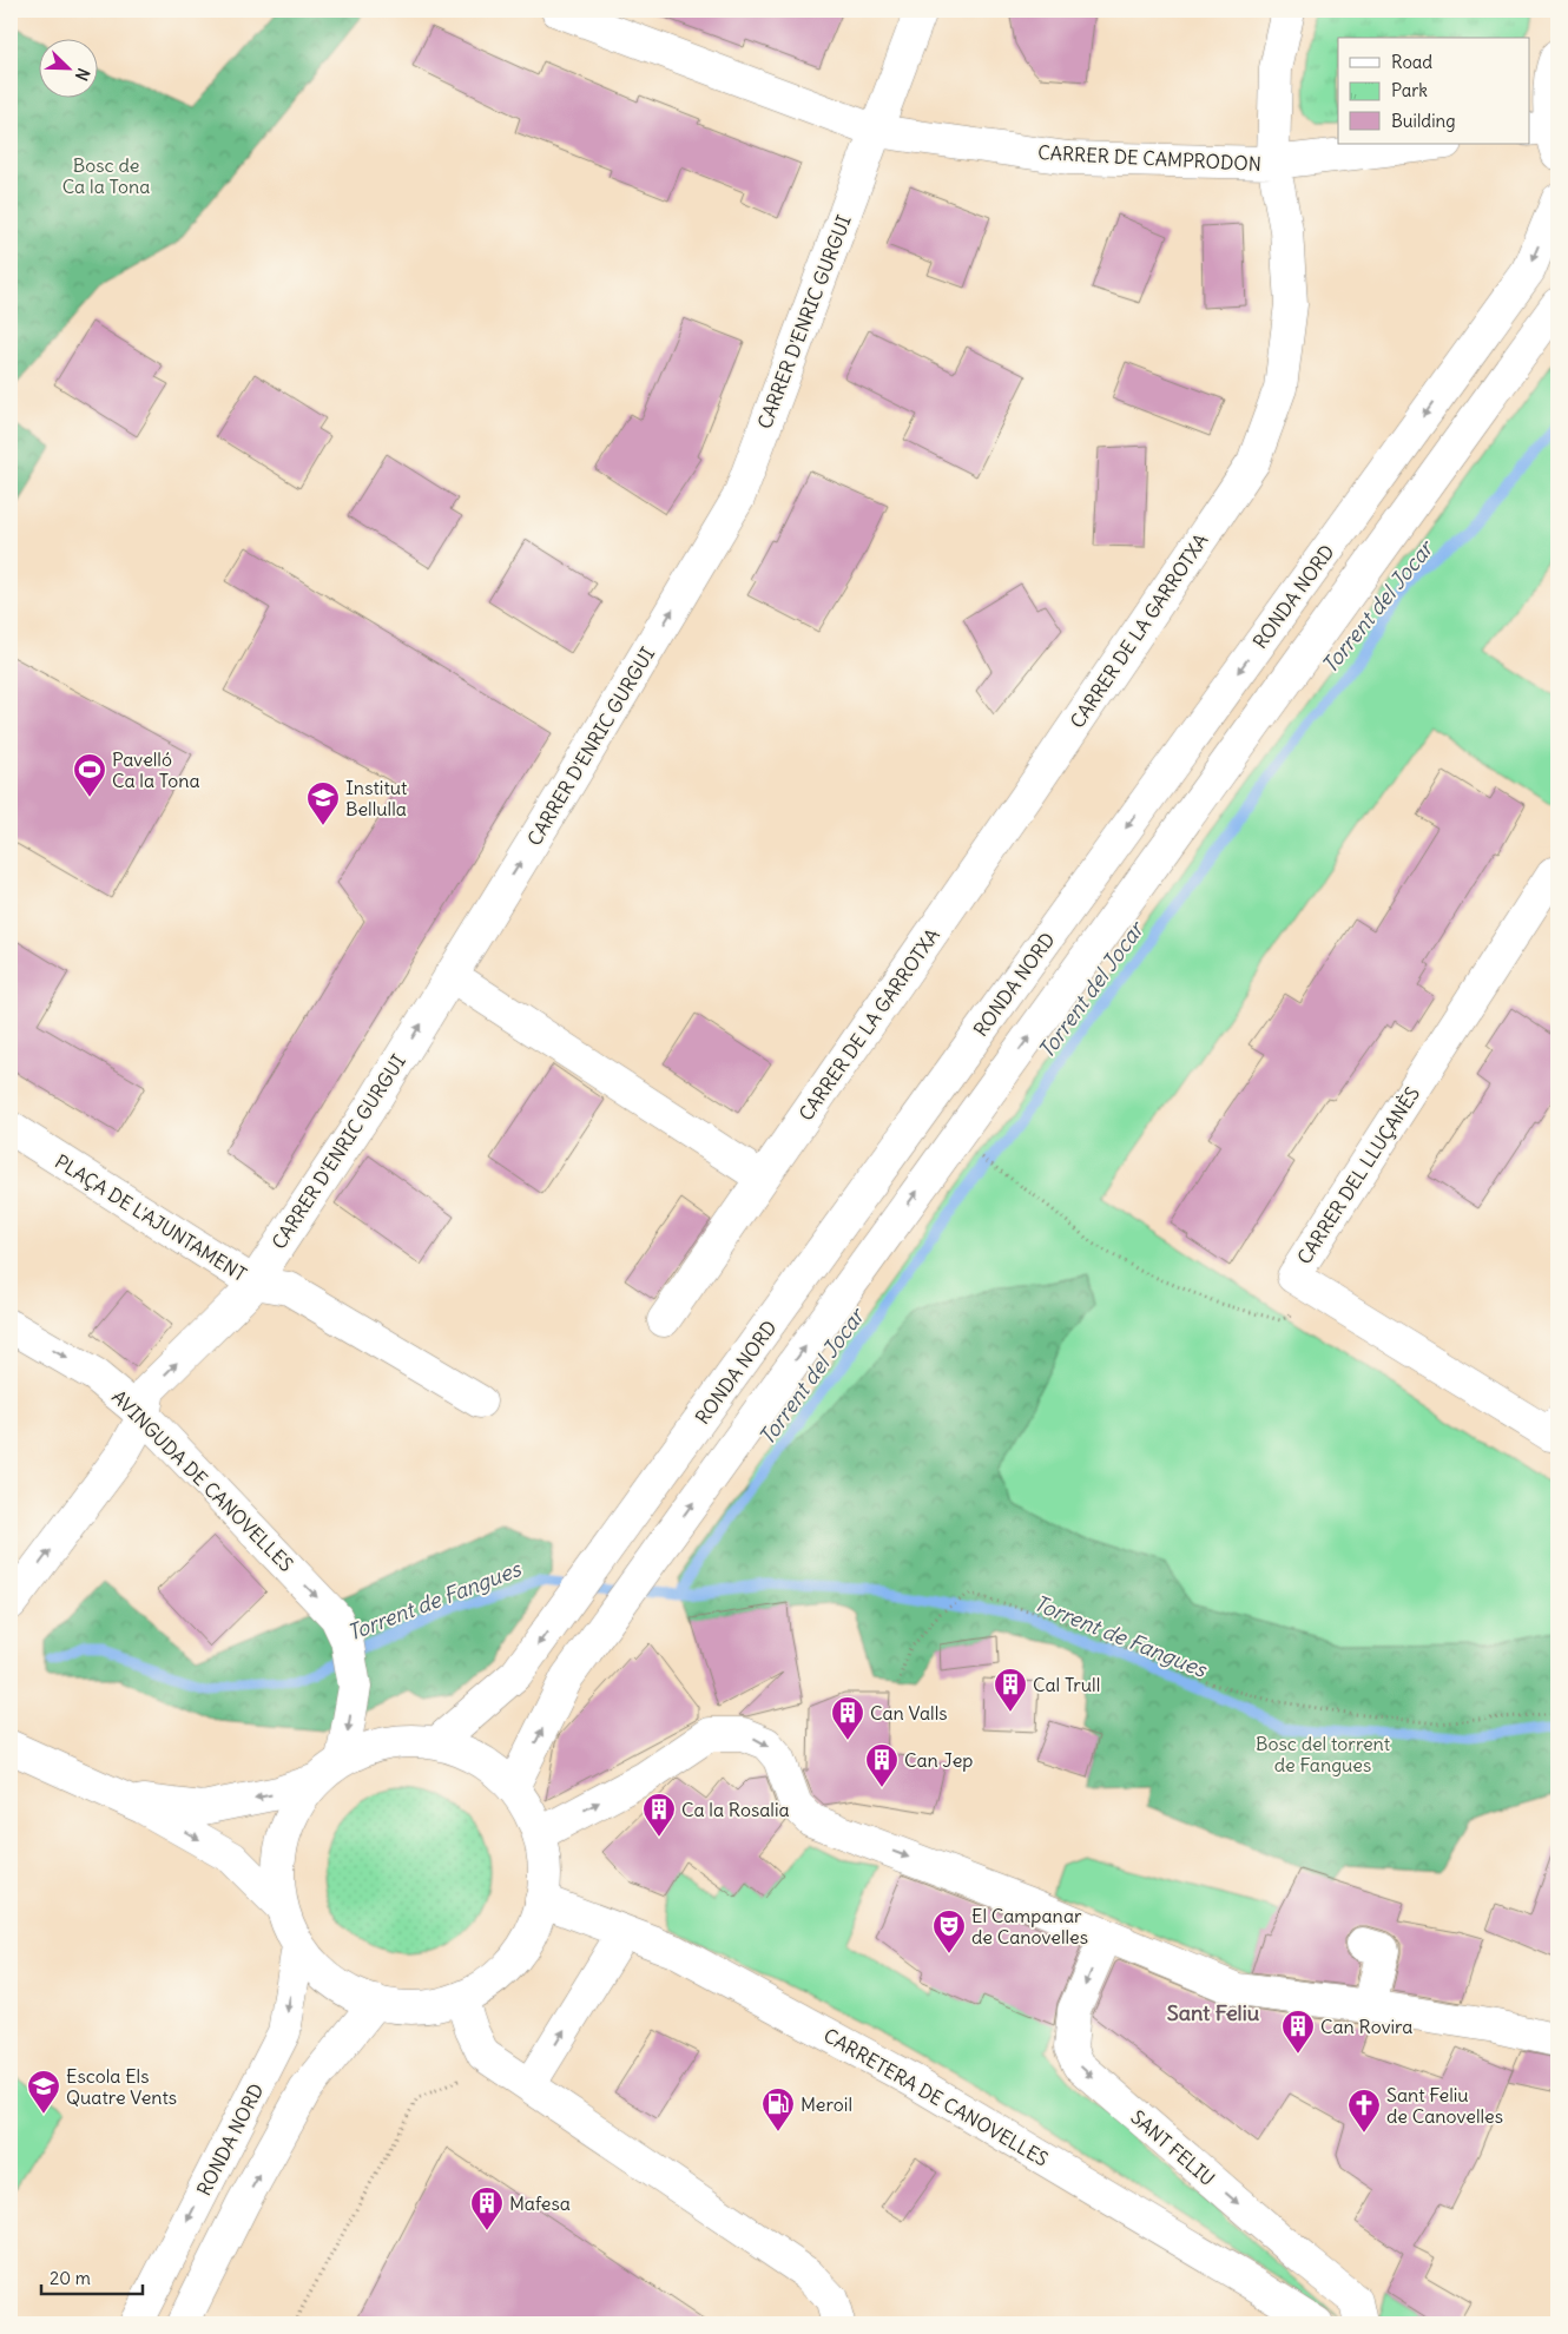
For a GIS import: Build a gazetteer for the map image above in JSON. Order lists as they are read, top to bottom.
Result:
{
  "streets": {
    "street": [
      "CARRER DE CAMPRODON",
      "CARRER D'ENRIC GURGUI",
      "RONDA NORD",
      "CARRER DE LA GARROTXA",
      "CARRER DEL LLUÇANÈS",
      "PLAÇA DE L'AJUNTAMENT",
      "AVINGUDA DE CANOVELLES",
      "CARRETERA DE CANOVELLES",
      "SANT FELIU"
    ]
  },
  "crossings": [
    ["CARRER DE CAMPRODON", "CARRER D'ENRIC GURGUI"],
    ["CARRER DE CAMPRODON", "CARRER DE LA GARROTXA"],
    ["CARRER D'ENRIC GURGUI", "PLAÇA DE L'AJUNTAMENT"],
    ["CARRER D'ENRIC GURGUI", "AVINGUDA DE CANOVELLES"]
  ],
  "one_way": ["CARRER D'ENRIC GURGUI", "AVINGUDA DE CANOVELLES", "SANT FELIU"],
  "districts": ["Sant Feliu"],
  "water": ["Torrent del Jocar", "Torrent de Fangues"],
  "parks": ["Bosc de Ca la Tona", "Bosc del torrent de Fangues"],
  "places": {
    "sports": ["Pavelló Ca la Tona"],
    "school or university": ["Institut Bellulla", "Escola Els Quatre Vents"],
    "building": [
      "Cal Trull",
      "Can Valls",
      "Can Jep",
      "Ca la Rosalia",
      "Can Rovira",
      "Mafesa"
    ],
    "theatre": ["El Campanar de Canovelles"],
    "fuel station": ["Meroil"],
    "church": ["Sant Feliu de Canovelles"]
  },
  "legend": ["Road", "Park", "Building"],
  "scale_bar": "20 m",
  "north": "bottom right"
}
